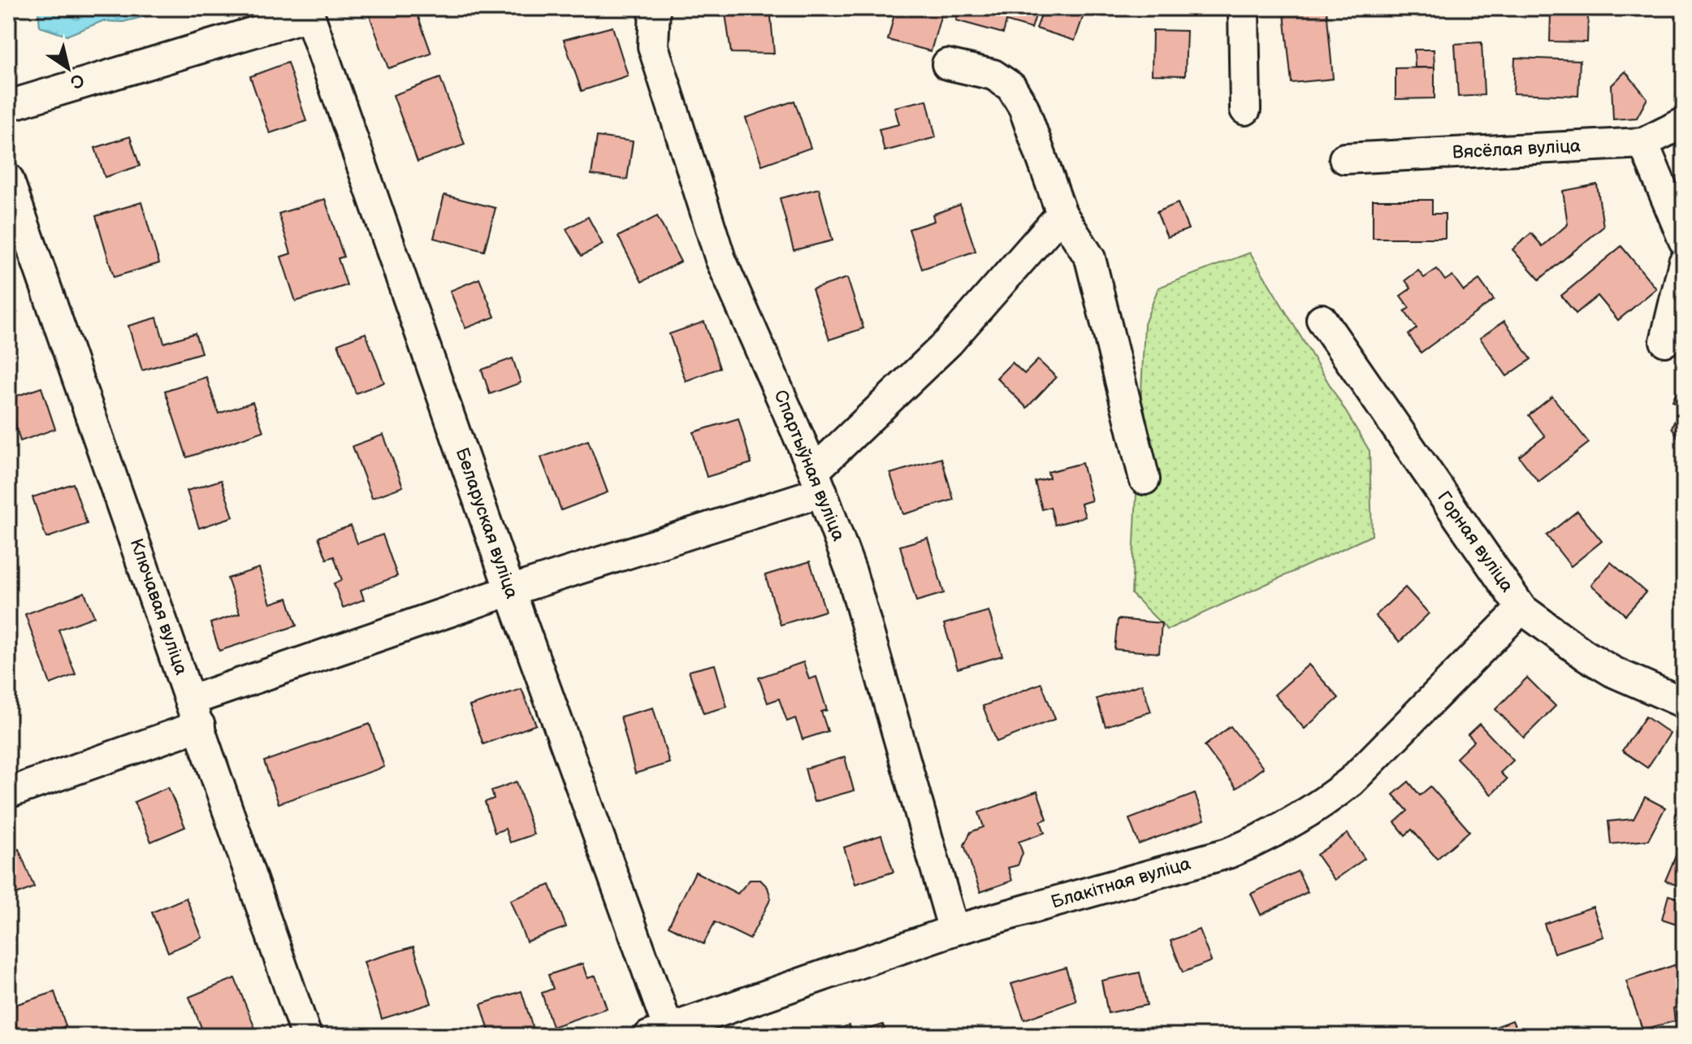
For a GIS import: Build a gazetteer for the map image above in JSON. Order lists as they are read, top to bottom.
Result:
{
  "streets": {
    "street": [
      "Вясёлая вуліца",
      "Спартыўная вуліца",
      "Беларуская вуліца",
      "Горная вуліца",
      "Ключавая вуліца",
      "Блакітная вуліца"
    ]
  },
  "crossings": [
    ["Спартыўная вуліца", "Блакітная вуліца"],
    ["Беларуская вуліца", "Блакітная вуліца"],
    ["Горная вуліца", "Блакітная вуліца"]
  ],
  "north": "bottom right"
}
